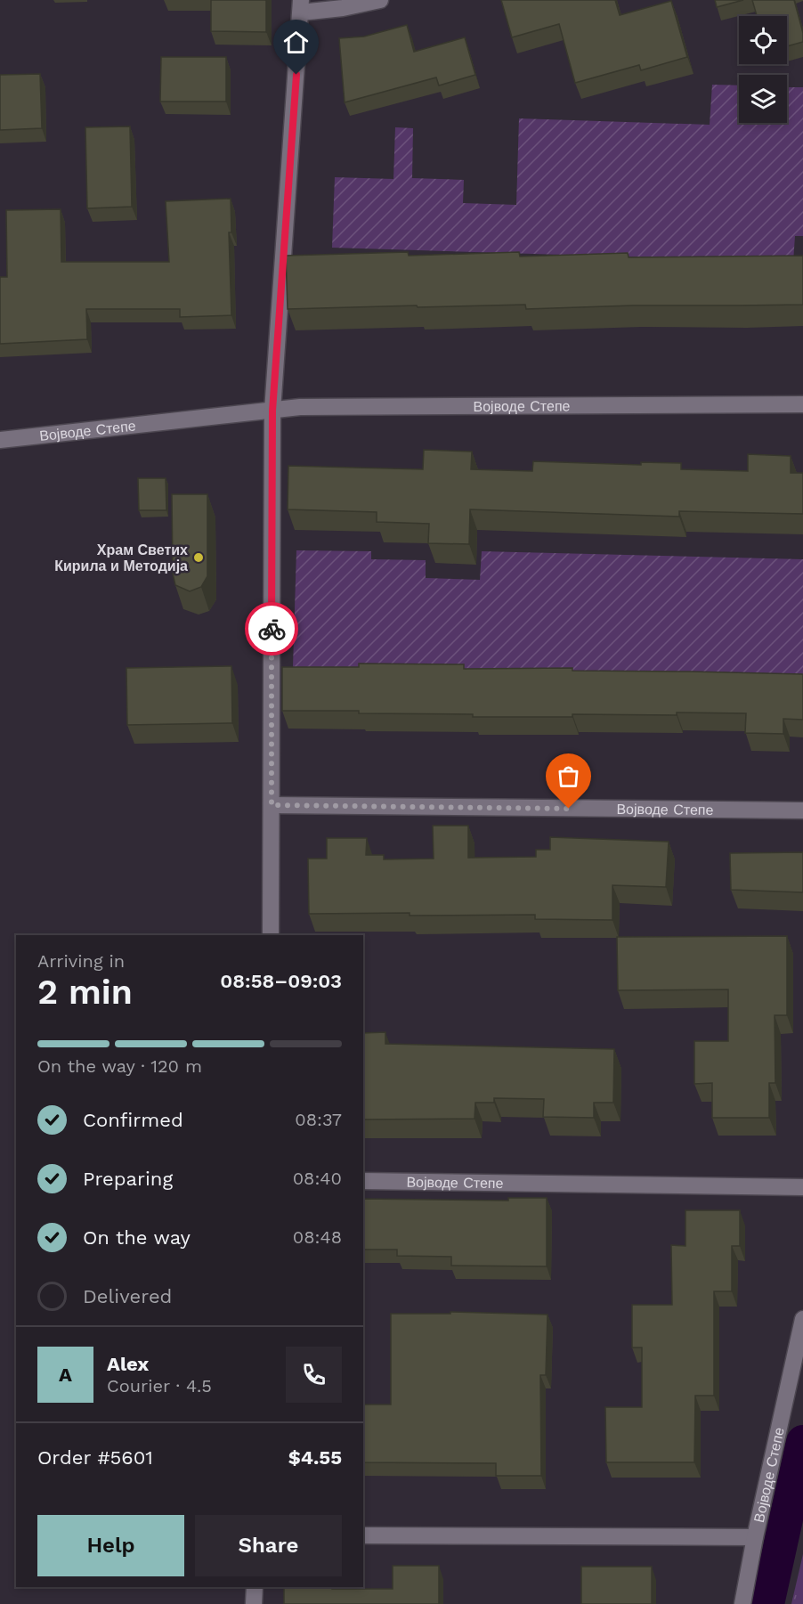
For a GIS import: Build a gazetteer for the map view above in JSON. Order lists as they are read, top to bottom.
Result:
{
  "streets": {
    "street": ["Војводе Степе"]
  },
  "places": ["Храм Светих Кирила и Методија"],
  "page": {
    "heading": ["2 min", "Arriving in", "08:58–09:03"],
    "panel": [
      "Alex",
      "Courier · 4.5",
      "Order #5601",
      "$4.55"
    ],
    "bar": "On the way · 120 m",
    "list": [
      ["Confirmed", "08:37"],
      ["Preparing", "08:40"],
      ["On the way", "08:48"],
      "Delivered"
    ],
    "round": "A",
    "buttons": ["Help", "Share"]
  }
}
